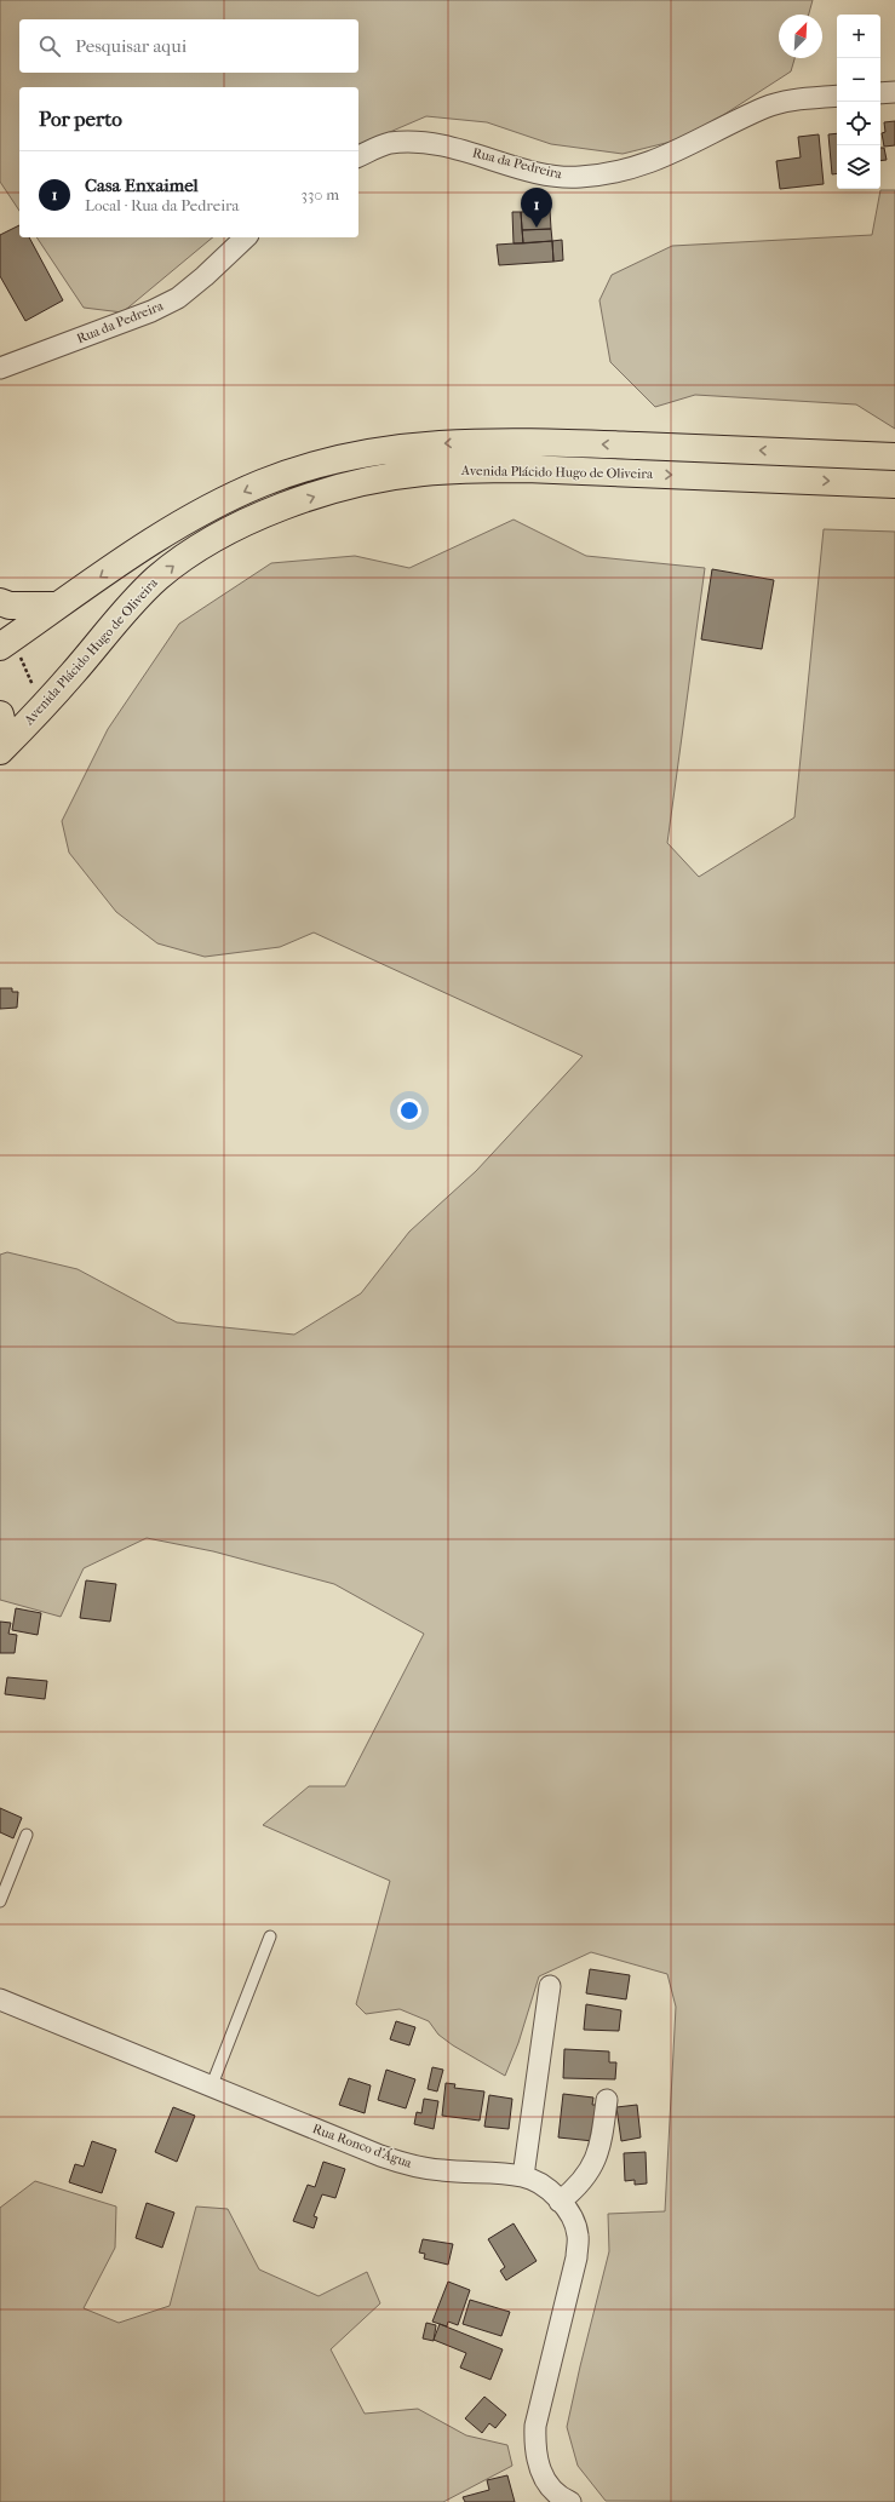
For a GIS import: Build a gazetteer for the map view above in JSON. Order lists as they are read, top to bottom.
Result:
{
  "streets": {
    "main road": ["Avenida Plácido Hugo de Oliveira"],
    "street": ["Rua da Pedreira", "Rua Ronco d’Água"]
  },
  "north": "top right",
  "page": {
    "map_buttons": ["+", "−"],
    "search": "Pesquisar aqui",
    "heading": "Por perto",
    "list": [
      {
        "mark": "1",
        "name": "Casa Enxaimel",
        "note": "Local · Rua da Pedreira",
        "value": "330 m"
      }
    ],
    "pins": "1"
  }
}
